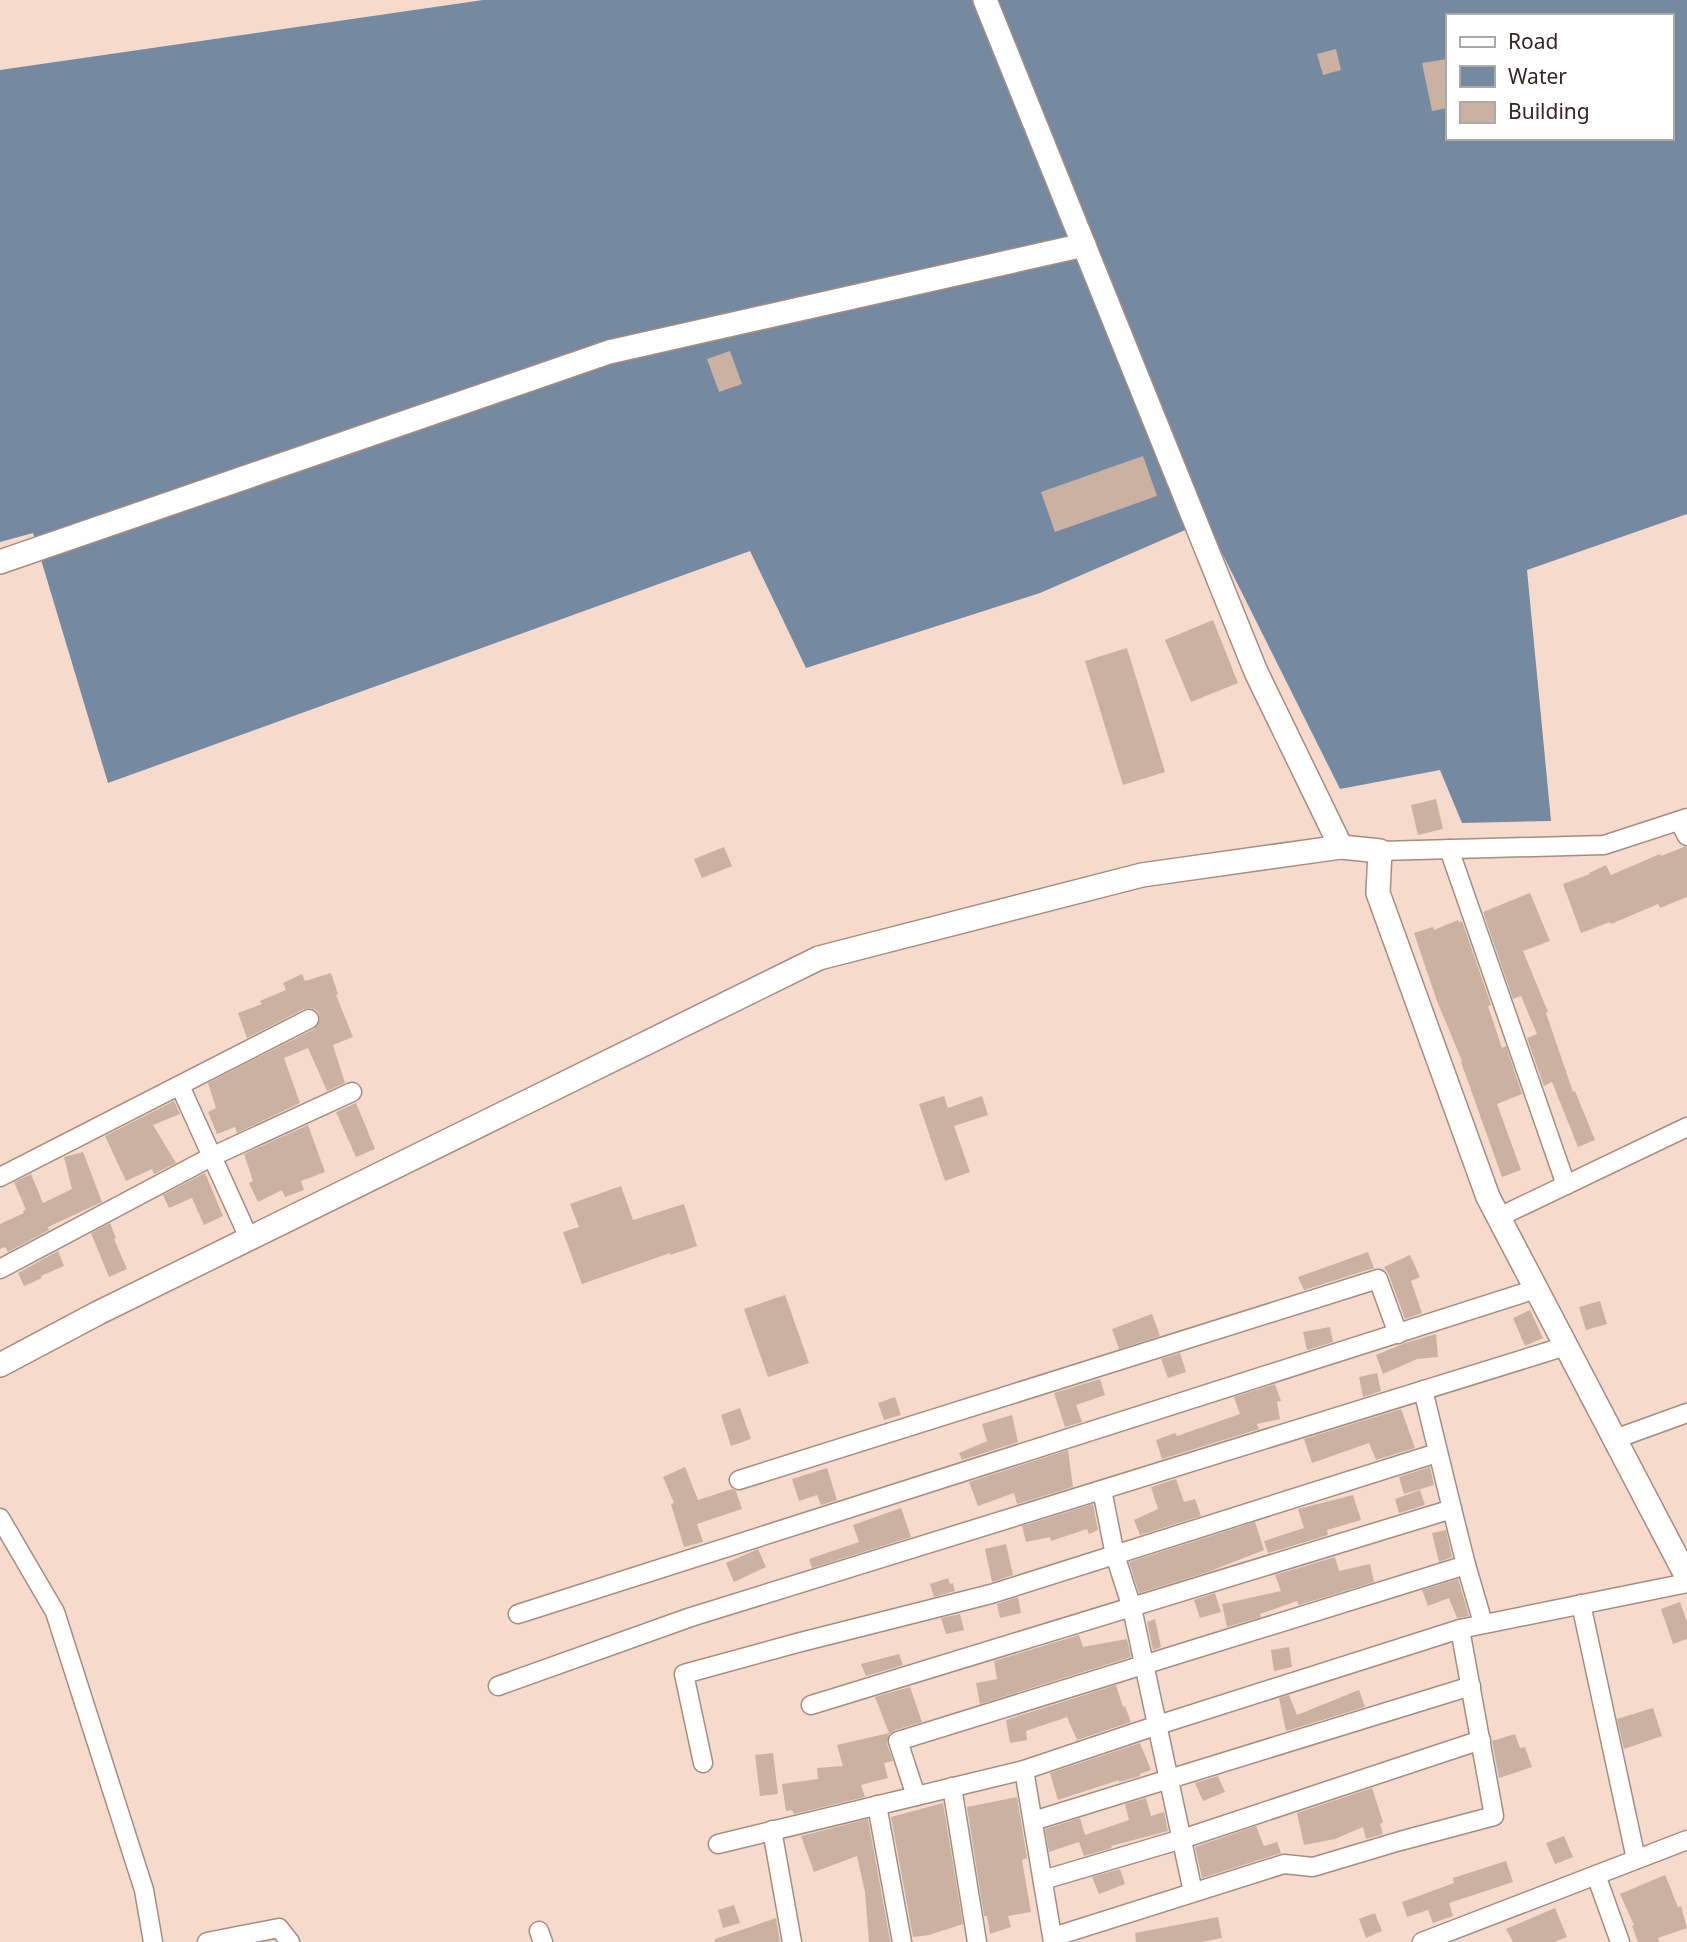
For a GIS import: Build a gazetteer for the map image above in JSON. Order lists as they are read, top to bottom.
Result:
{
  "legend": ["Road", "Water", "Building"]
}
